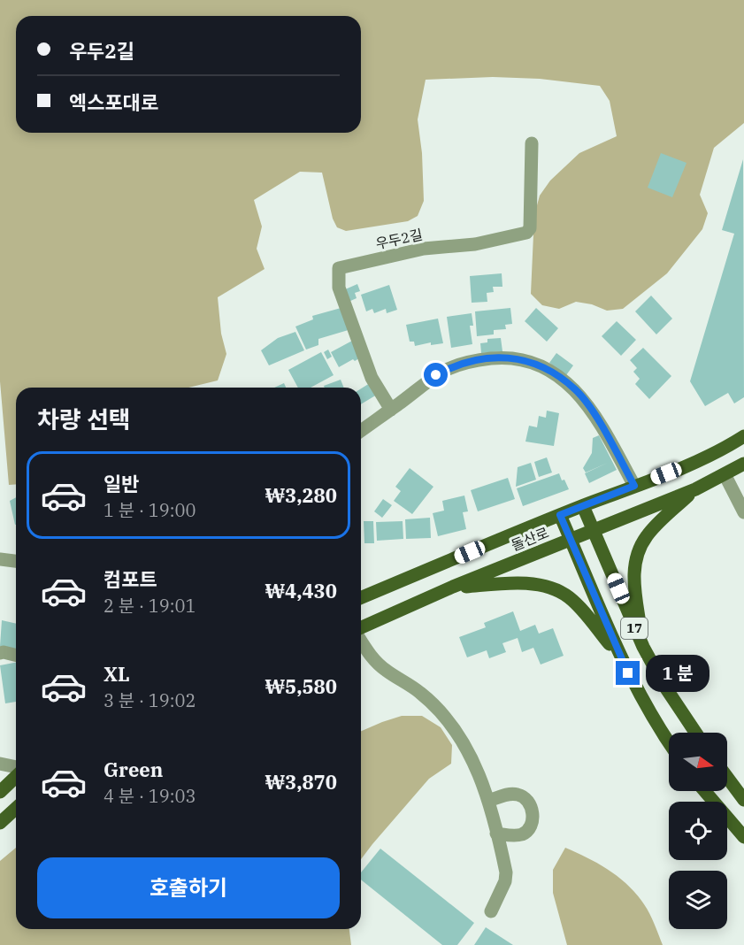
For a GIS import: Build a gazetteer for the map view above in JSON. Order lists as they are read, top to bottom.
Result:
{
  "streets": {
    "main road": ["돌산로", "17"],
    "street": ["우두2길"]
  },
  "crossings": [
    ["돌산로", "17"]
  ],
  "north": "right",
  "page": {
    "banner": ["우두2길", "엑스포대로"],
    "heading": "차량 선택",
    "list": [
      {
        "name": "일반",
        "note": "1 분 · 19:00",
        "value": "₩3,280"
      },
      {
        "name": "컴포트",
        "note": "2 분 · 19:01",
        "value": "₩4,430"
      },
      {
        "name": "XL",
        "note": "3 분 · 19:02",
        "value": "₩5,580"
      },
      {
        "name": "Green",
        "note": "4 분 · 19:03",
        "value": "₩3,870"
      }
    ],
    "bubble": "1 분",
    "buttons": "호출하기"
  }
}
